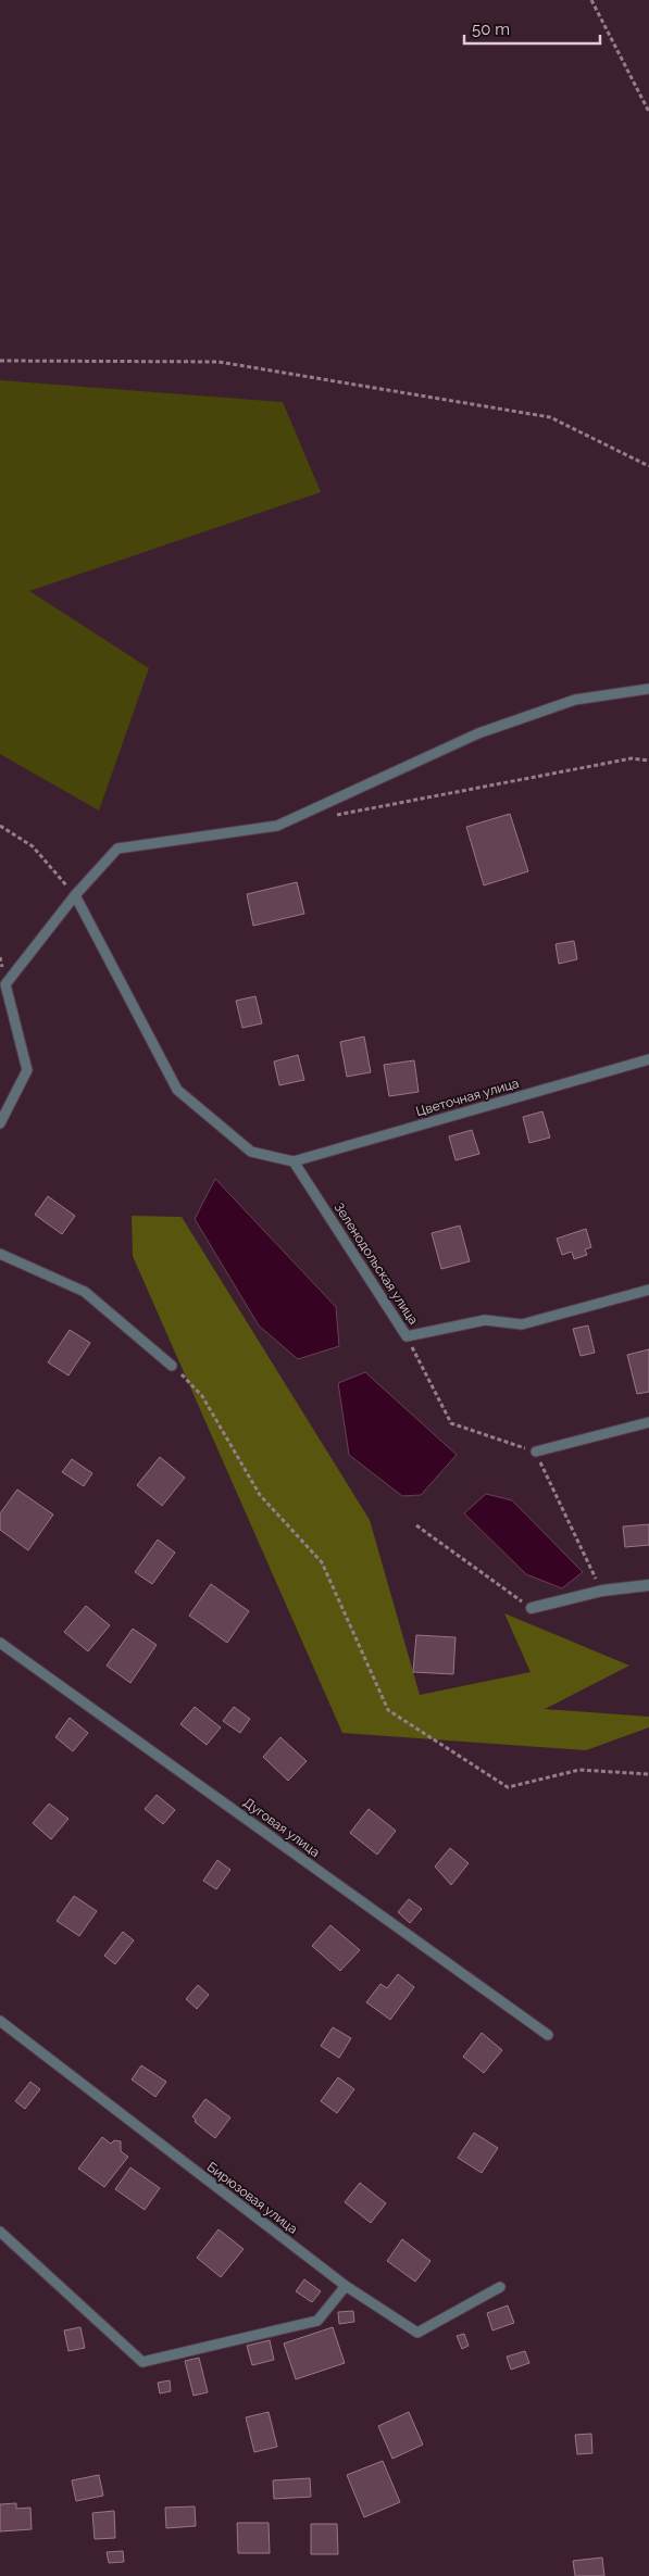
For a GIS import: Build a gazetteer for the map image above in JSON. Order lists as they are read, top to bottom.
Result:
{
  "streets": {
    "lane": [
      "Цветочная улица",
      "Зеленодольская улица",
      "Дуговая улица",
      "Бирюзовая улица"
    ]
  },
  "crossings": [
    ["Цветочная улица", "Зеленодольская улица"]
  ],
  "scale_bar": "50 m"
}
